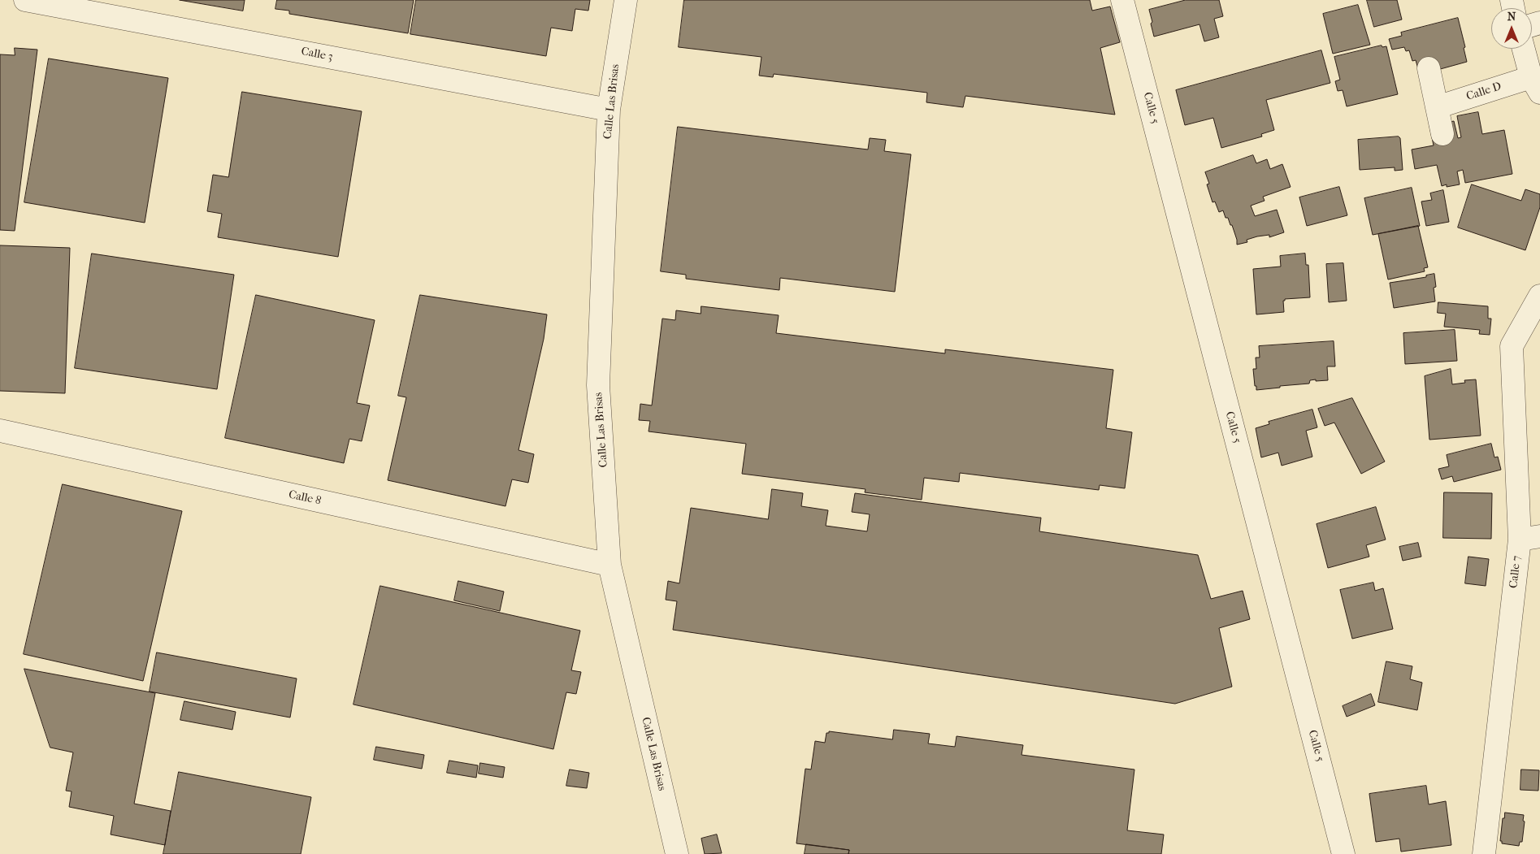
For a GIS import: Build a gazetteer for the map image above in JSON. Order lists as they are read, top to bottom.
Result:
{
  "streets": {
    "street": [
      "Calle 3",
      "Calle D",
      "Calle Las Brisas",
      "Calle 5",
      "Calle 8",
      "Calle 7"
    ]
  },
  "crossings": [
    ["Calle 3", "Calle Las Brisas"],
    ["Calle Las Brisas", "Calle 8"]
  ],
  "north": "top"
}
